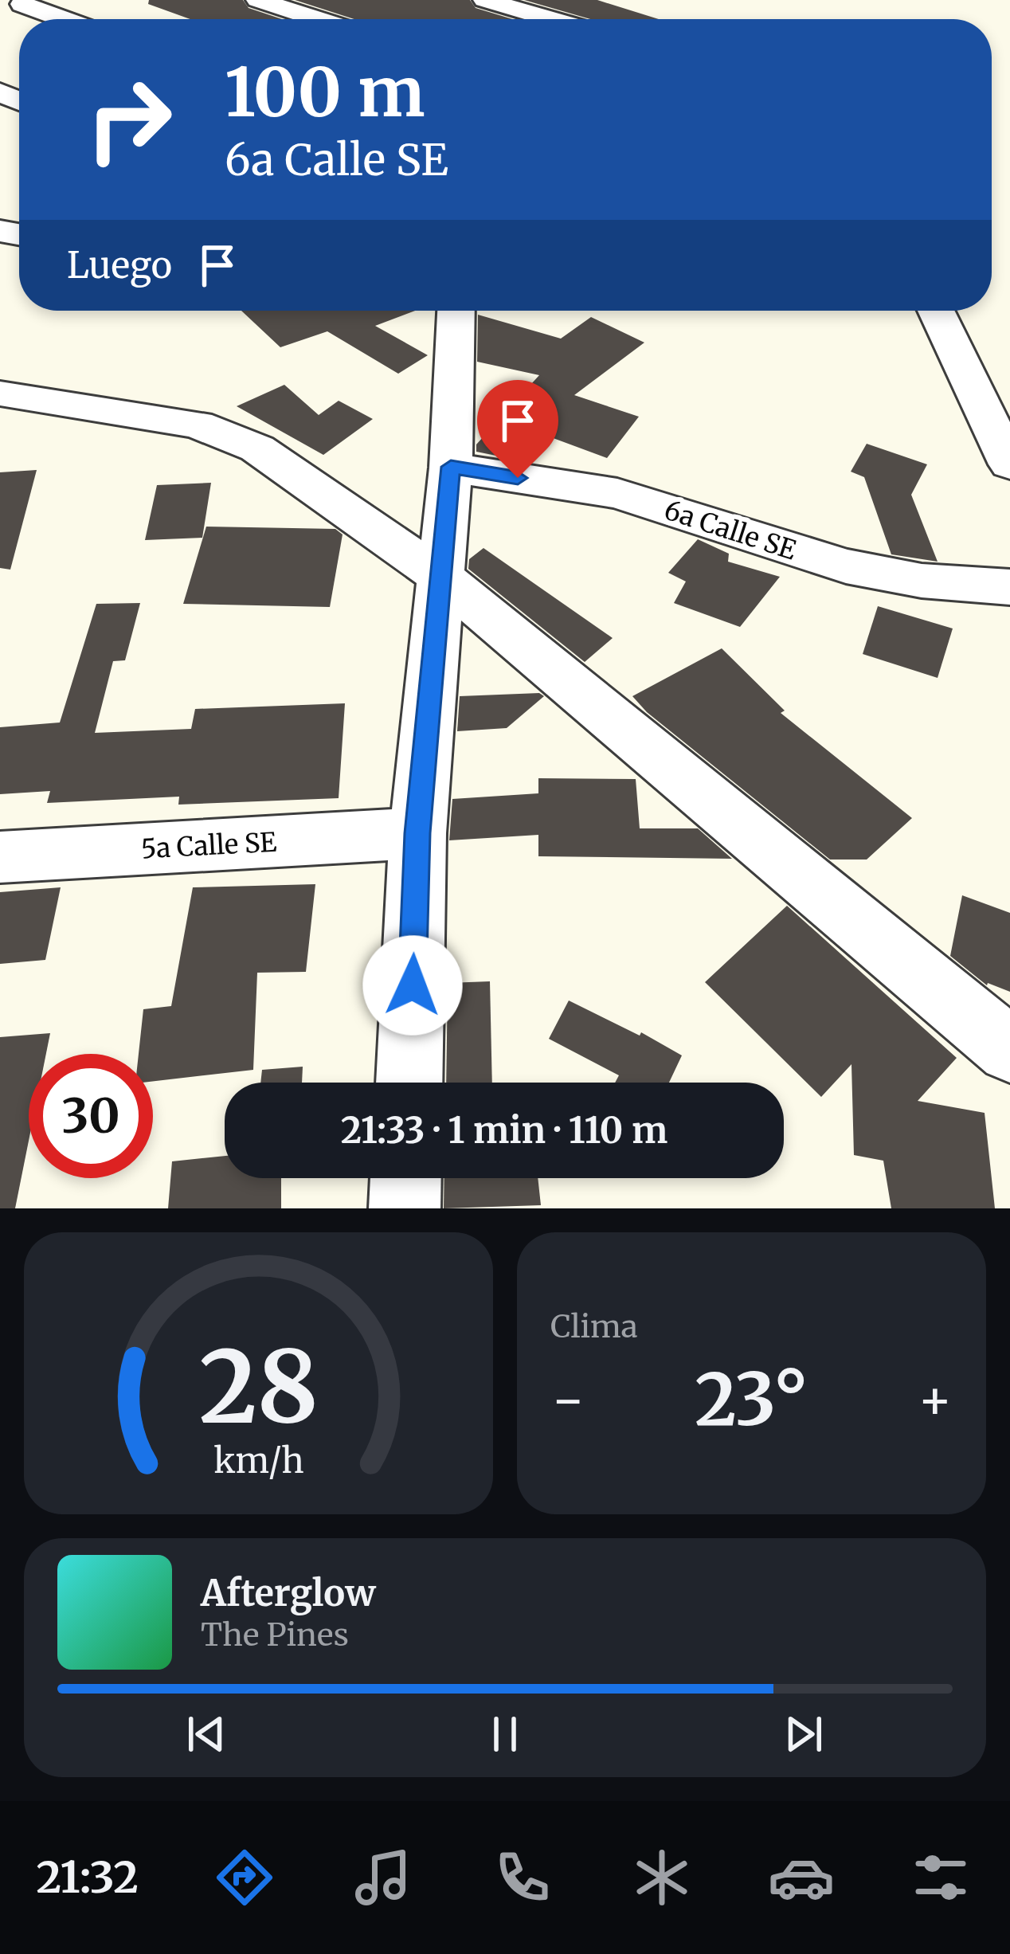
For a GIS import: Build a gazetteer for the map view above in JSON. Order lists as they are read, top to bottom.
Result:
{
  "streets": {
    "street": ["6a Calle SE", "5a Calle SE"]
  },
  "page": {
    "turn": ["100 m", "6a Calle SE"],
    "then": "Luego",
    "limit": "30",
    "trip": "21:33 · 1 min · 110 m",
    "tile": "Clima",
    "heat": ["−", "23°", "+"],
    "song": ["Afterglow", "The Pines"],
    "tabs": "21:32",
    "gauge": ["28", "km/h"]
  }
}
